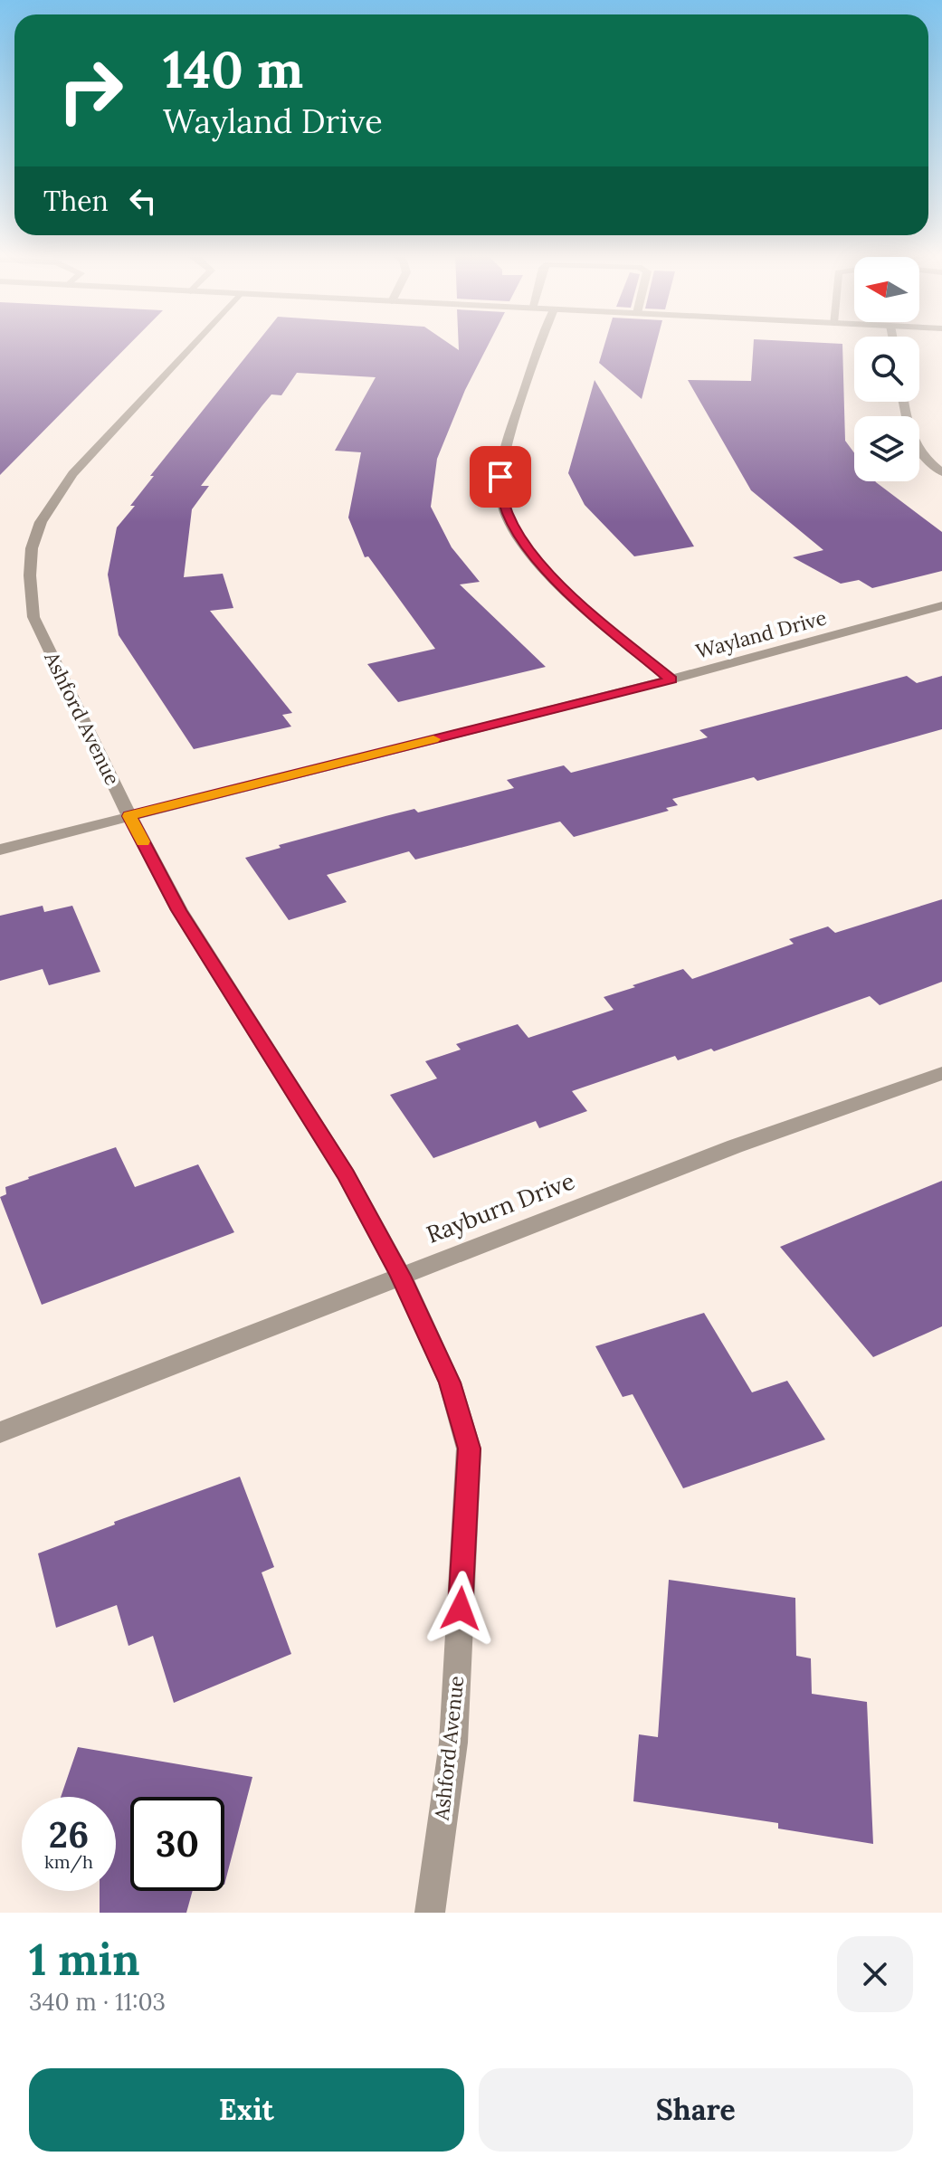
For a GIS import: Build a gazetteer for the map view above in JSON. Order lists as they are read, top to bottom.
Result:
{
  "streets": {
    "street": ["Wayland Drive", "Ashford Avenue", "Rayburn Drive"]
  },
  "crossings": [
    ["Wayland Drive", "Ashford Avenue"],
    ["Ashford Avenue", "Rayburn Drive"]
  ],
  "north": "left",
  "page": {
    "turn": ["140 m", "Wayland Drive"],
    "then": "Then",
    "speed": "26 km/h",
    "limit": "30",
    "heading": ["1 min", "340 m · 11:03"],
    "buttons": ["Exit", "Share"]
  }
}
